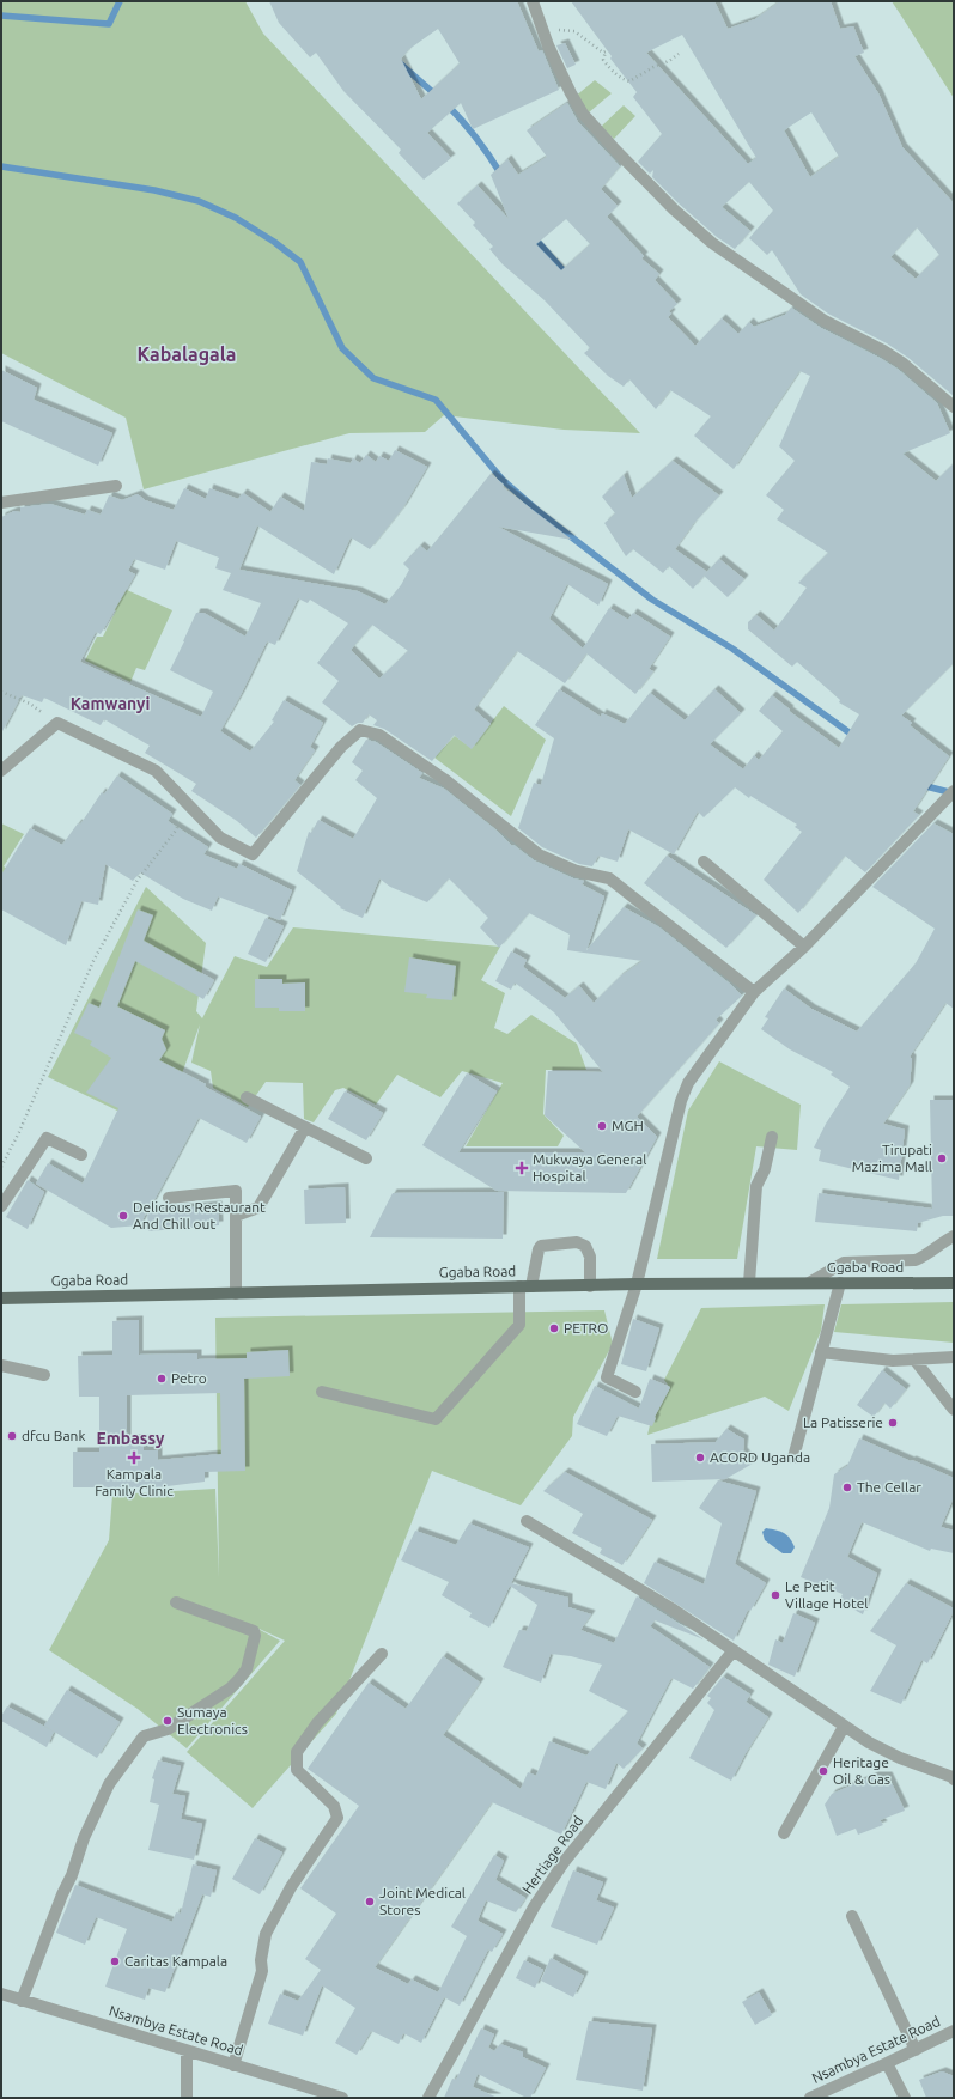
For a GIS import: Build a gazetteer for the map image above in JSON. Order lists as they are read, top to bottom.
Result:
{
  "streets": {
    "main road": ["Ggaba Road"],
    "street": ["Hertiage Road", "Nsambya Estate Road"]
  },
  "districts": ["Kabalagala", "Kamwanyi", "Embassy"],
  "places": {
    "other": [
      "MGH",
      "Tirupati Mazima Mall",
      "Delicious Restaurant And Chill out",
      "PETRO",
      "Petro",
      "La Patisserie",
      "dfcu Bank",
      "ACORD Uganda",
      "The Cellar",
      "Le Petit Village Hotel",
      "Sumaya Electronics",
      "Heritage Oil & Gas",
      "Joint Medical Stores",
      "Caritas Kampala"
    ],
    "health": ["Mukwaya General Hospital", "Kampala Family Clinic"]
  }
}
